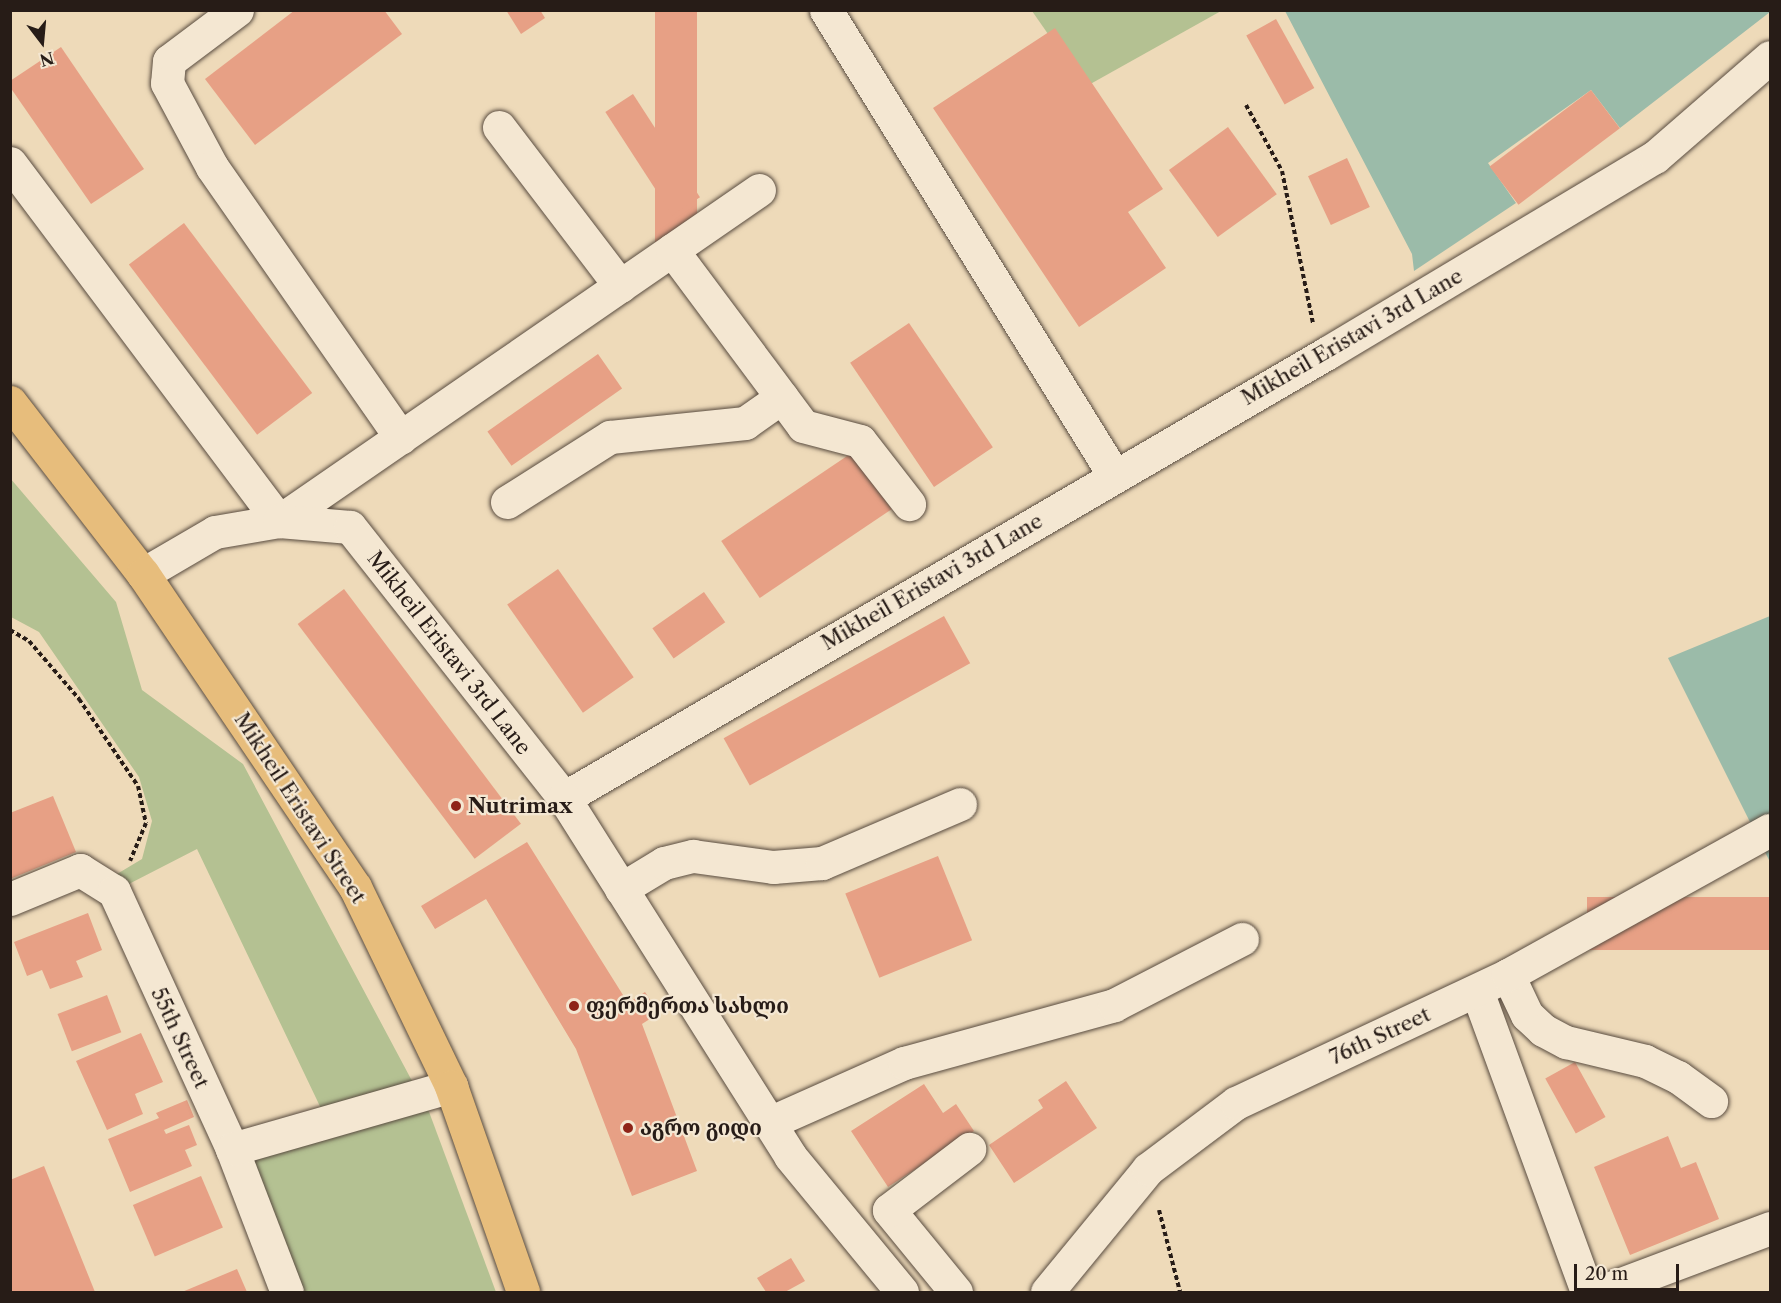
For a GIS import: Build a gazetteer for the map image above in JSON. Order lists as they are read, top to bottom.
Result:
{
  "streets": {
    "main road": ["Mikheil Eristavi Street"],
    "street": ["Mikheil Eristavi 3rd Lane", "76th Street", "55th Street"]
  },
  "crossings": [
    ["Mikheil Eristavi 3rd Lane", "Mikheil Eristavi Street"]
  ],
  "places": ["Nutrimax", "ფერმერთა სახლი", "აგრო გიდი"],
  "scale_bar": "20 m",
  "north": "bottom"
}
